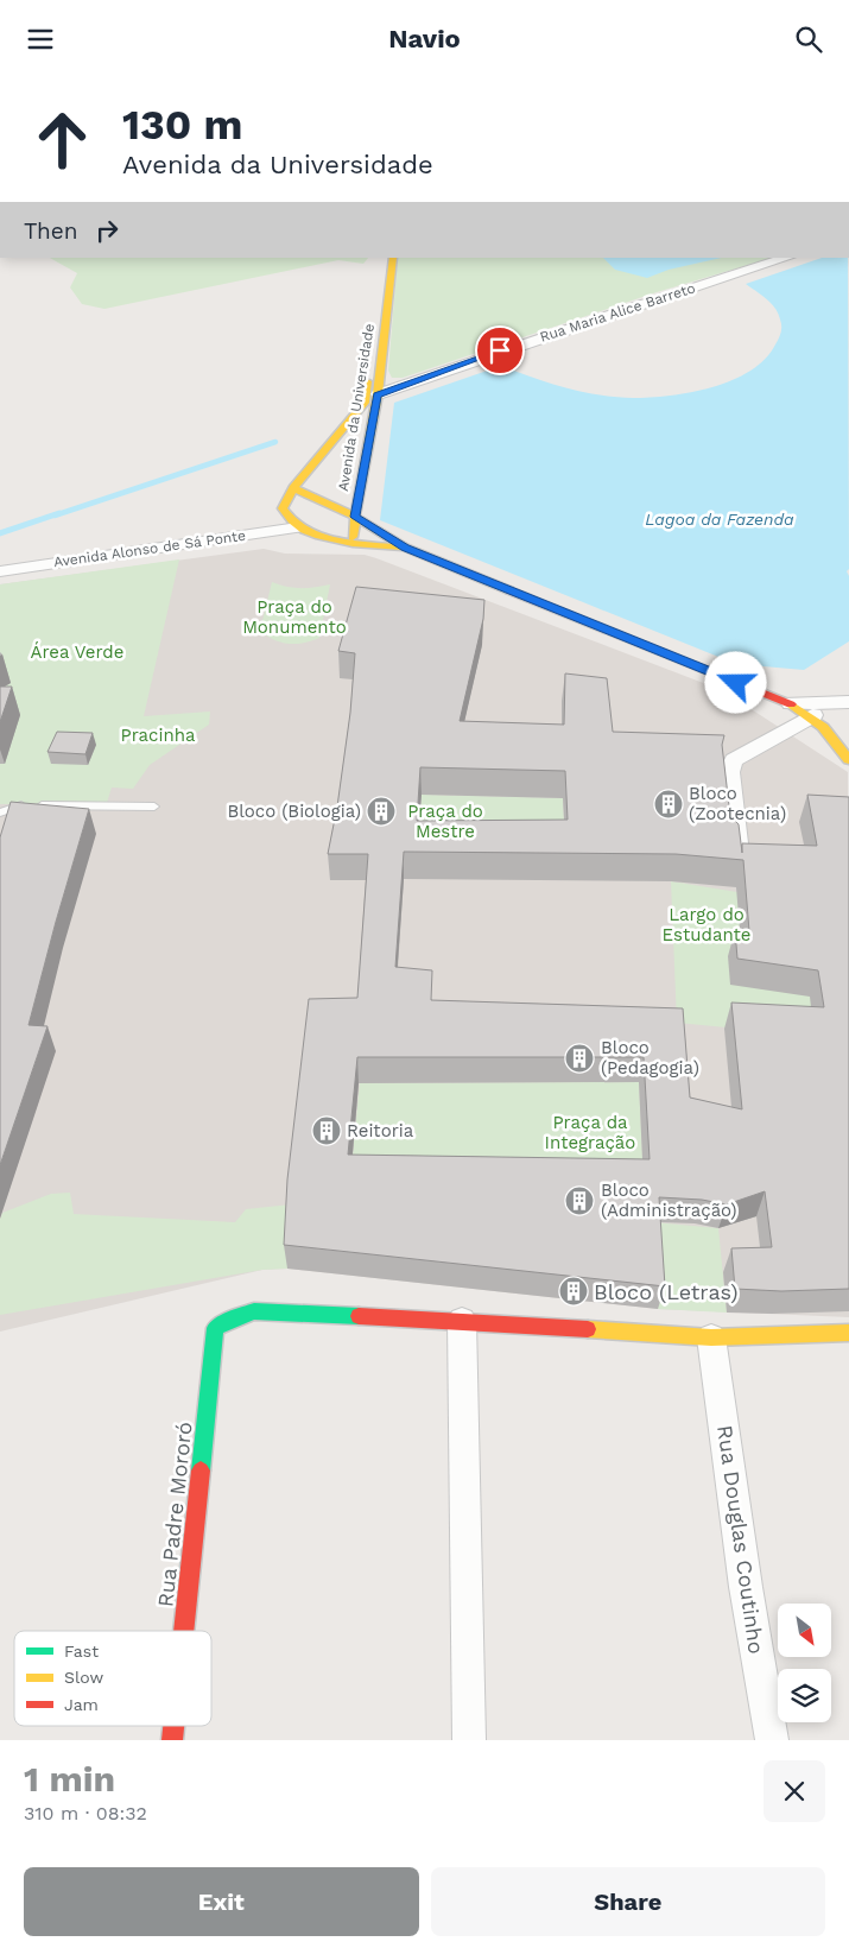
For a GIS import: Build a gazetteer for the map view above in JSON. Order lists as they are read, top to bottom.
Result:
{
  "streets": {
    "main road": ["Avenida da Universidade", "Rua Padre Mororó"],
    "street": ["Rua Maria Alice Barreto", "Avenida Alonso de Sá Ponte", "Rua Douglas Coutinho"]
  },
  "crossings": [
    ["Rua Maria Alice Barreto", "Avenida da Universidade"],
    ["Avenida da Universidade", "Avenida Alonso de Sá Ponte"]
  ],
  "water": ["Lagoa da Fazenda"],
  "parks": [
    "Praça do Monumento",
    "Área Verde",
    "Pracinha",
    "Praça do Mestre",
    "Largo do Estudante",
    "Praça da Integração"
  ],
  "places": {
    "building": [
      "Bloco (Zootecnia)",
      "Bloco (Biologia)",
      "Bloco (Pedagogia)",
      "Reitoria",
      "Bloco (Administração)",
      "Bloco (Letras)"
    ]
  },
  "legend": ["Fast", "Slow", "Jam"],
  "north": "bottom right",
  "page": {
    "header": "Navio",
    "turn": ["130 m", "Avenida da Universidade"],
    "then": "Then",
    "heading": ["1 min", "310 m · 08:32"],
    "buttons": ["Exit", "Share"]
  }
}
